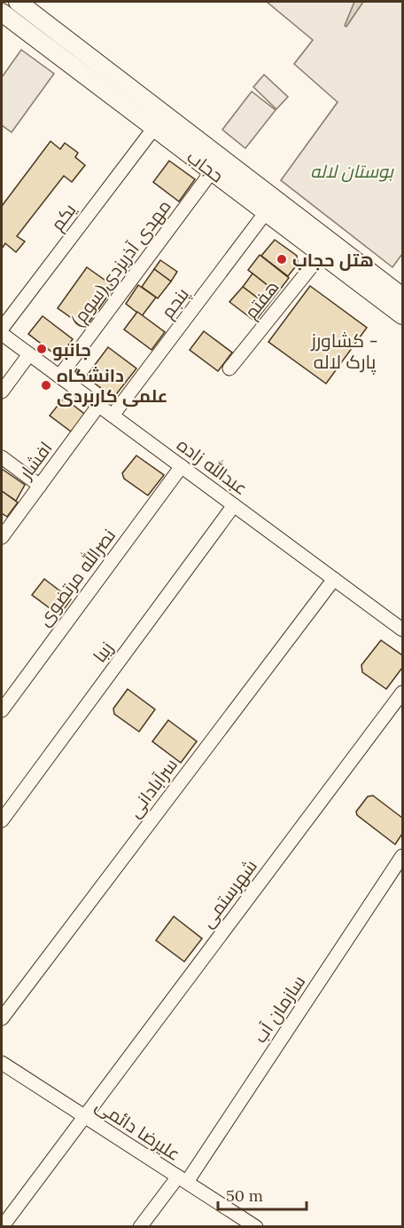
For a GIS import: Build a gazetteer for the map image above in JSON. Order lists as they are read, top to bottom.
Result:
{
  "streets": {
    "main road": ["حجاب"],
    "street": [
      "یکم",
      "مهدی آذریزدی(سوم)",
      "هفتم",
      "پنجم",
      "افشار",
      "عبدالله زاده",
      "نصرالله مرتضوی",
      "زیبا",
      "سرآبادانی",
      "شهرستمی",
      "سازمان آب",
      "علیرضا دائمی"
    ]
  },
  "crossings": [
    ["حجاب", "یکم"],
    ["حجاب", "مهدی آذریزدی(سوم)"],
    ["حجاب", "هفتم"],
    ["حجاب", "پنجم"],
    ["مهدی آذریزدی(سوم)", "عبدالله زاده"],
    ["پنجم", "عبدالله زاده"],
    ["افشار", "عبدالله زاده"],
    ["عبدالله زاده", "نصرالله مرتضوی"],
    ["عبدالله زاده", "زیبا"],
    ["عبدالله زاده", "سرآبادانی"],
    ["شهرستمی", "علیرضا دائمی"],
    ["سازمان آب", "علیرضا دائمی"]
  ],
  "districts": ["کشاورز - پارک لاله"],
  "parks": ["بوستان لاله"],
  "places": ["هتل حجاب", "جانبو", "دانشگاه علمی کاربردی"],
  "scale_bar": "50 m"
}
